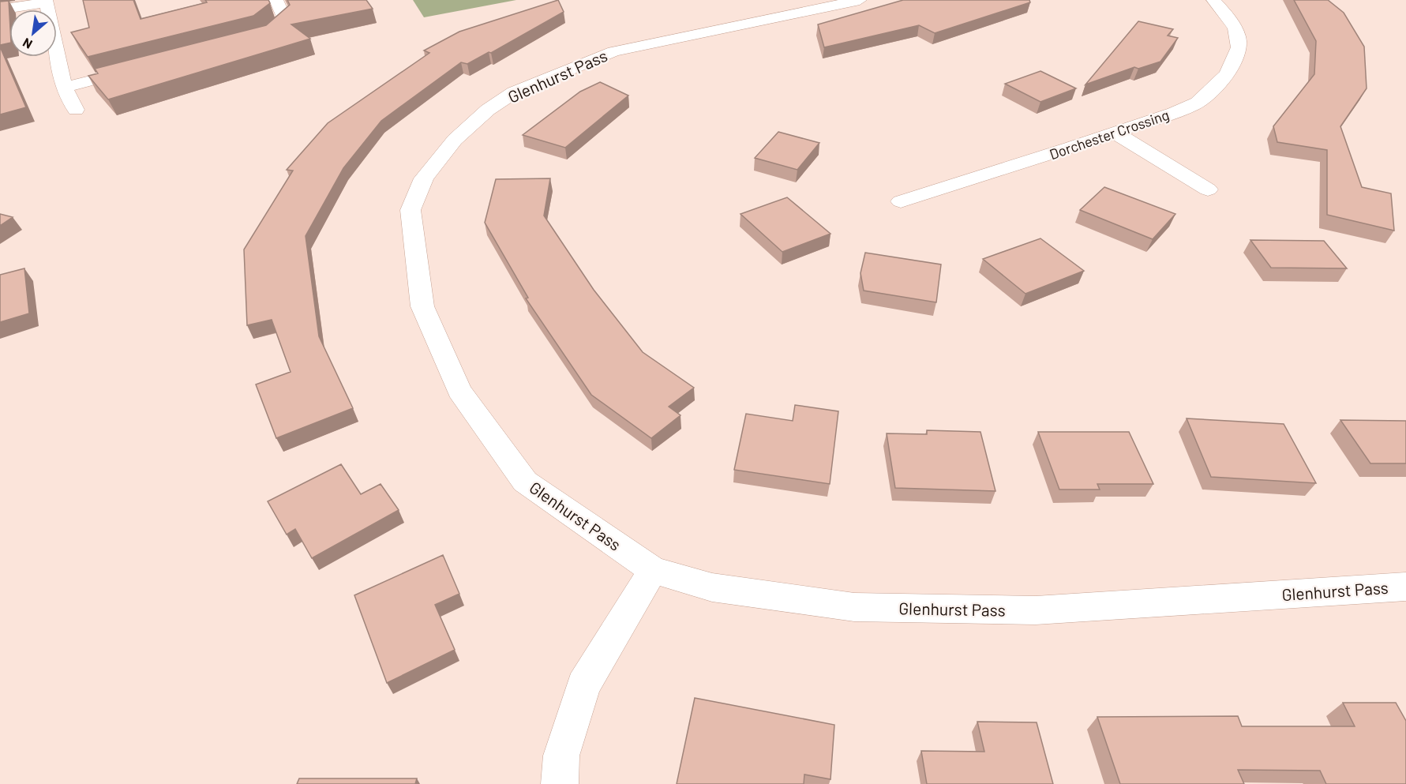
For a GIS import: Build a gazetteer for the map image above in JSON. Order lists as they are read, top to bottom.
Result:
{
  "streets": {
    "street": ["Glenhurst Pass", "Dorchester Crossing"]
  },
  "north": "bottom left"
}
